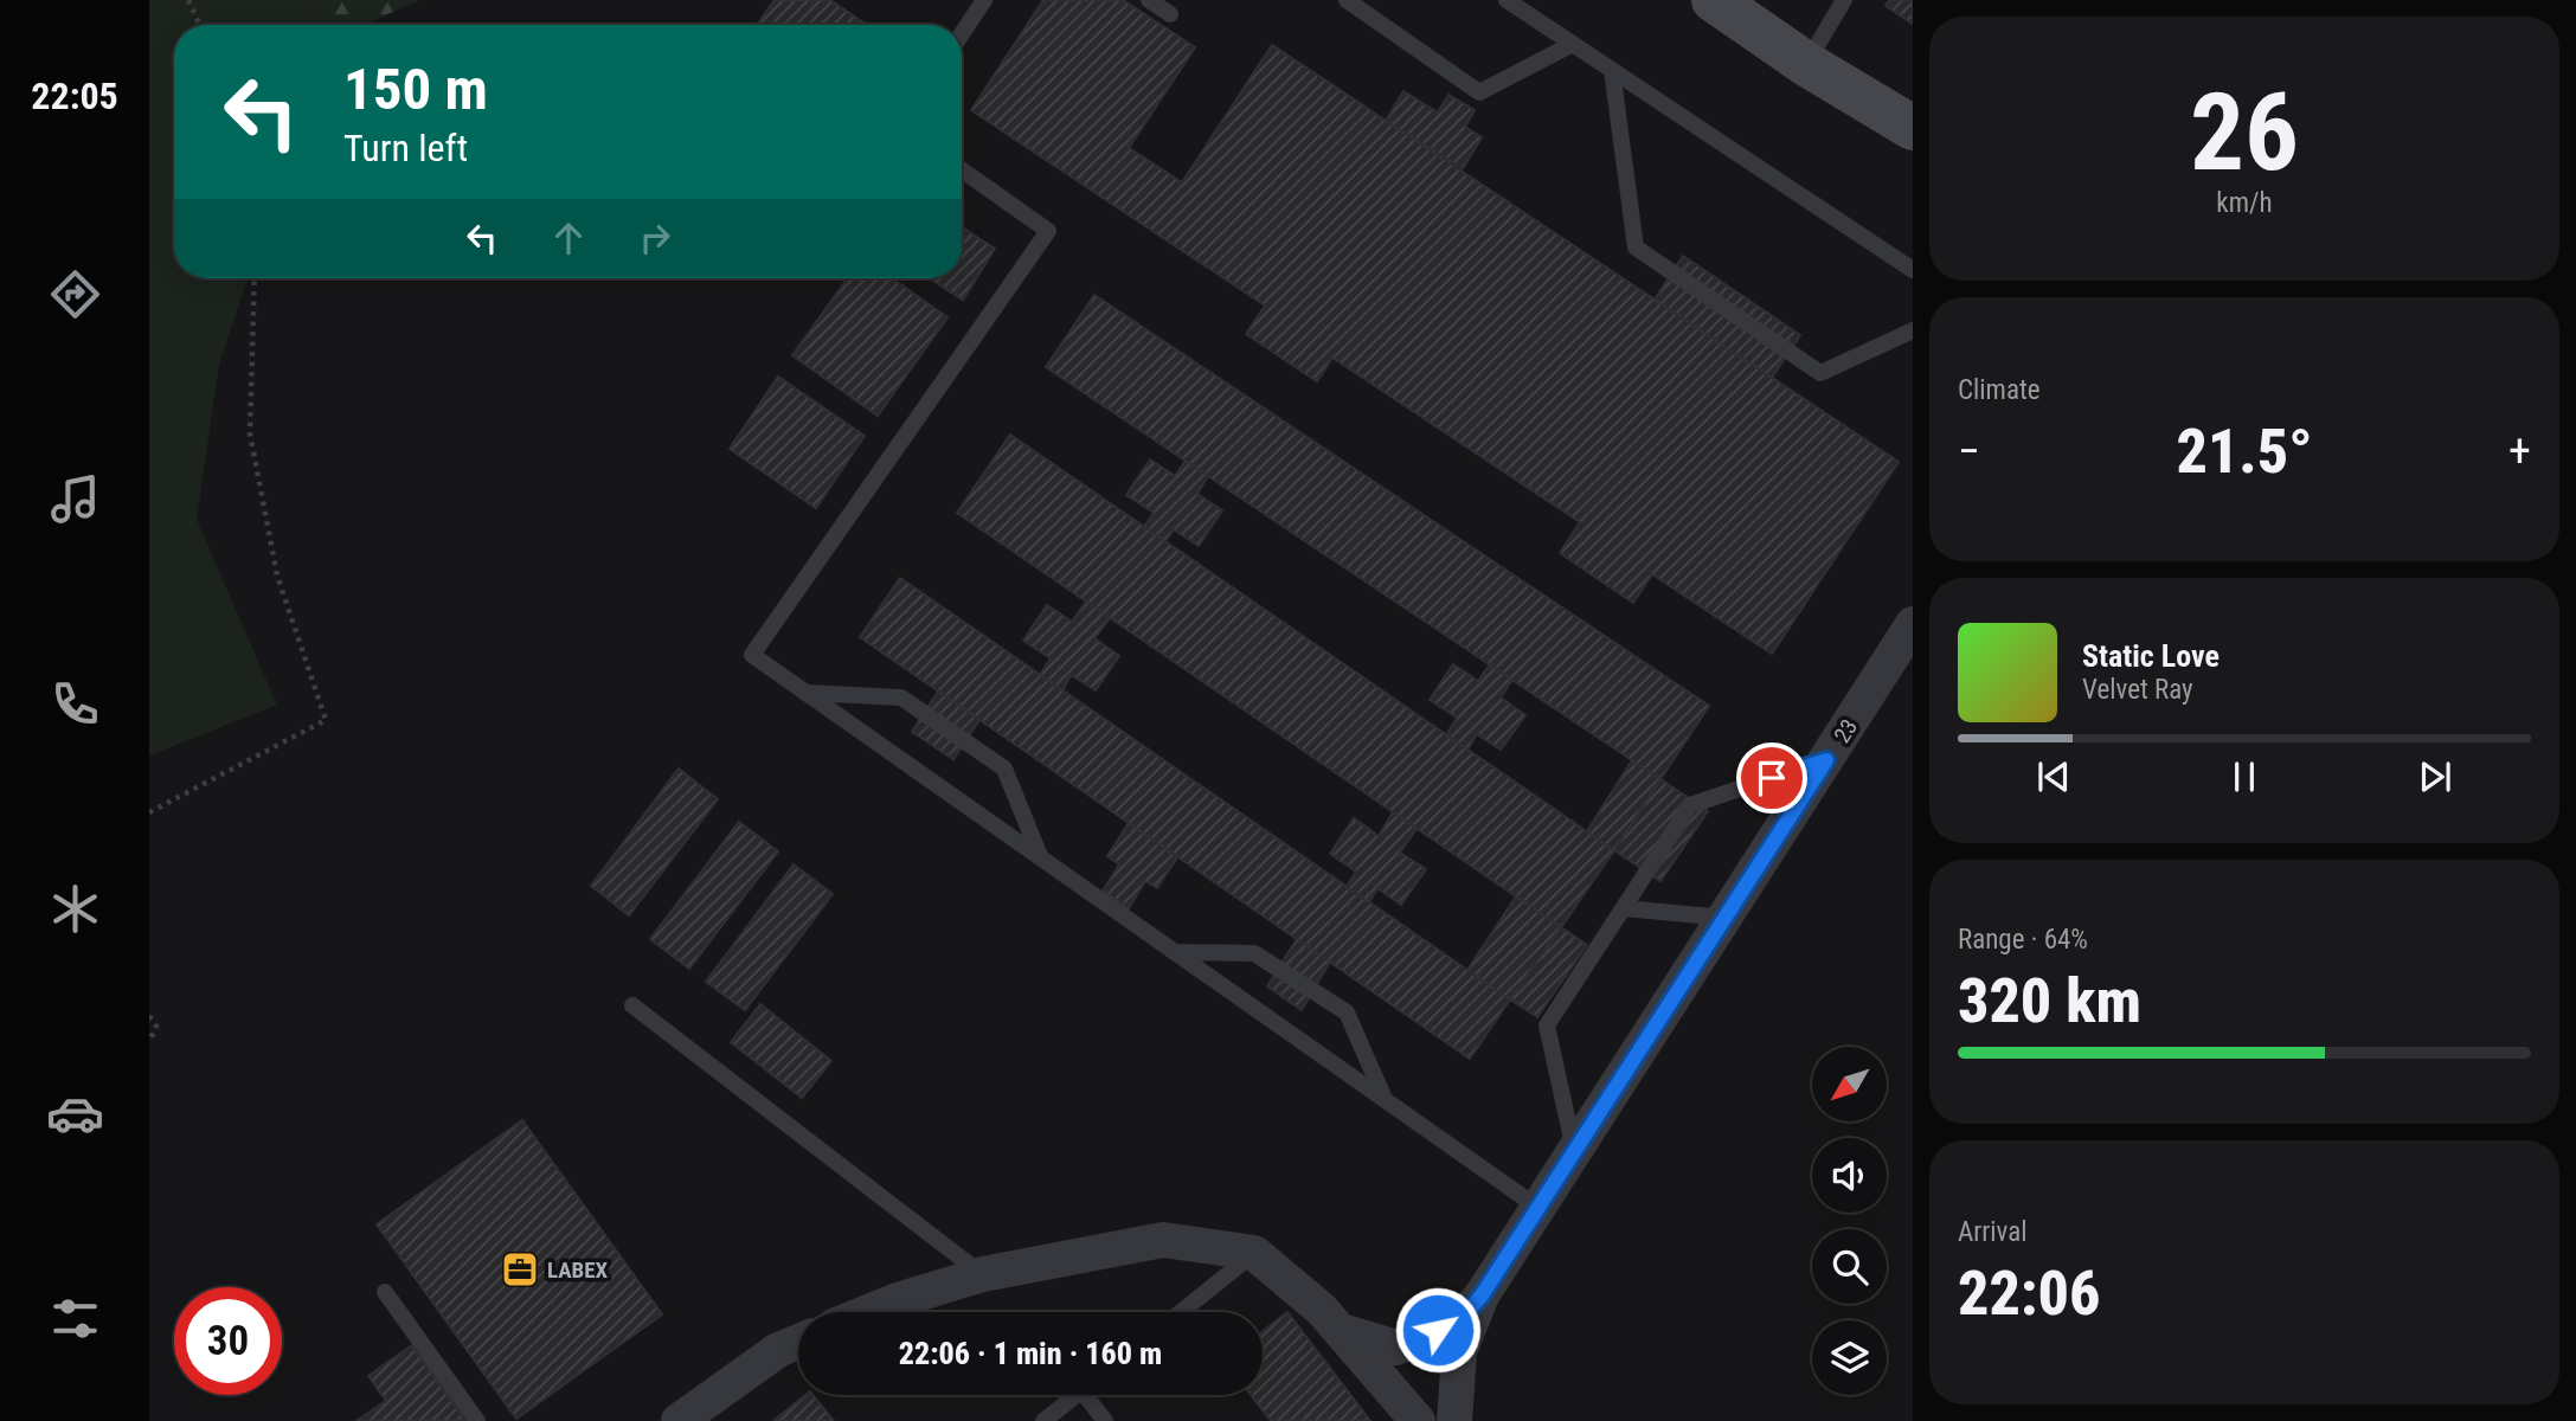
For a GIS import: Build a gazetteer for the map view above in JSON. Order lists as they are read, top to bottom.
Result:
{
  "streets": {
    "street": ["23"]
  },
  "places": {
    "office": ["LABEX"]
  },
  "north": "bottom left",
  "page": {
    "tabs": "22:05",
    "tile": [
      ["26", "km/h"],
      "Climate",
      ["Range · 64%", "320 km"],
      ["Arrival", "22:06"]
    ],
    "turn": ["150 m", "Turn left"],
    "heat": ["−", "21.5°", "+"],
    "song": ["Static Love", "Velvet Ray"],
    "limit": "30",
    "trip": "22:06 · 1 min · 160 m"
  }
}
